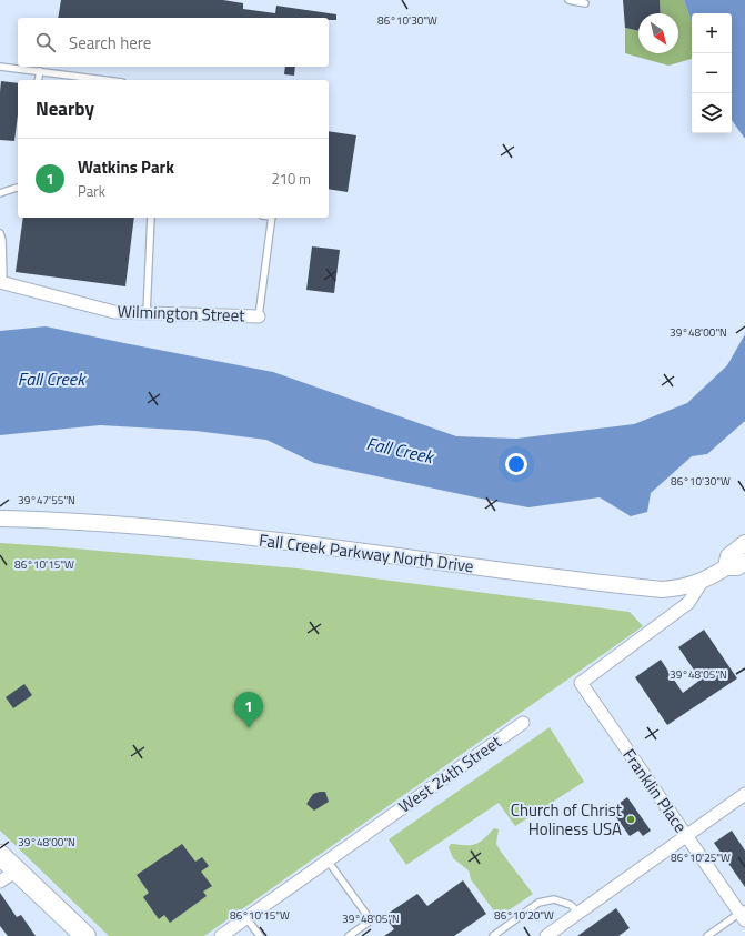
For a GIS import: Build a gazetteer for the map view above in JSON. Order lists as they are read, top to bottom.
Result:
{
  "streets": {
    "street": [
      "Wilmington Street",
      "Fall Creek Parkway North Drive",
      "West 24th Street",
      "Franklin Place"
    ]
  },
  "crossings": [
    ["Fall Creek Parkway North Drive", "Franklin Place"]
  ],
  "water": ["Fall Creek"],
  "places": ["Church of Christ Holiness USA"],
  "north": "bottom right",
  "page": {
    "map_buttons": ["+", "−"],
    "search": "Search here",
    "heading": "Nearby",
    "list": [
      {
        "mark": "1",
        "name": "Watkins Park",
        "note": "Park",
        "value": "210 m"
      }
    ],
    "pins": "1"
  },
  "coordinates": [
    "86°10'30\"W",
    "39°48'00\"N",
    "39°47'55\"N",
    "86°10'15\"W",
    "39°48'05\"N",
    "86°10'25\"W",
    "86°10'20\"W"
  ]
}
